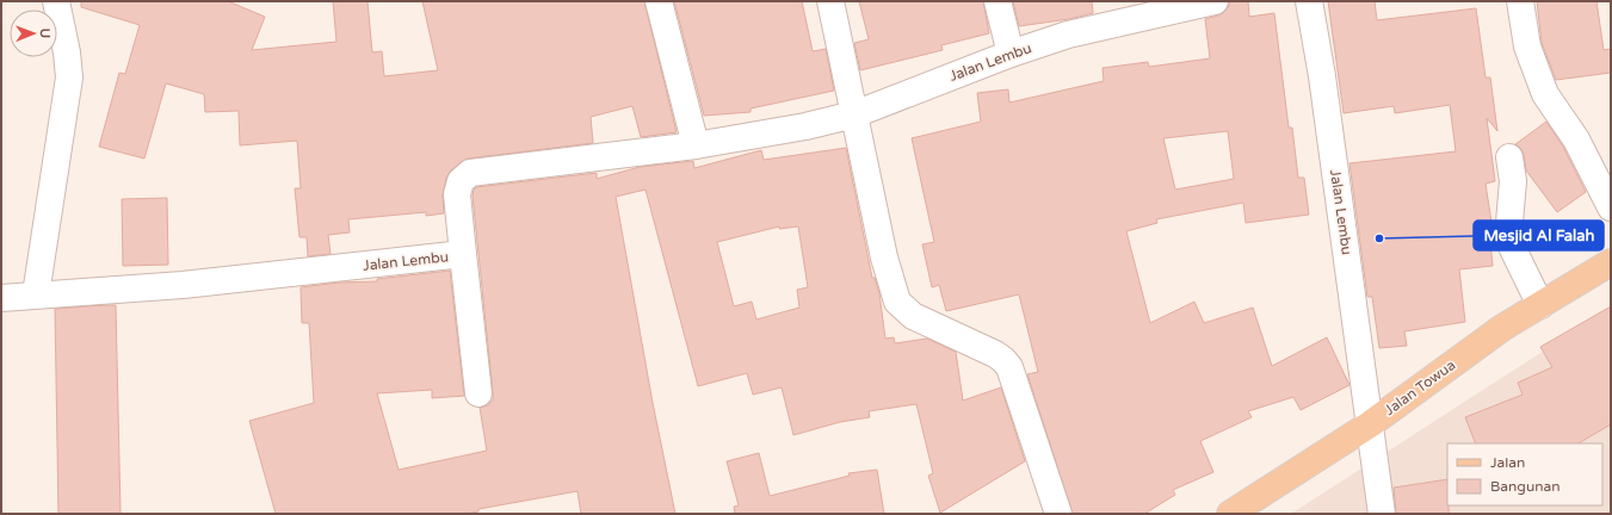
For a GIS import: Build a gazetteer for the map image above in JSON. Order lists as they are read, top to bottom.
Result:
{
  "streets": {
    "main road": ["Jalan Towua"],
    "street": ["Jalan Lembu"]
  },
  "crossings": [
    ["Jalan Lembu", "Jalan Towua"]
  ],
  "places": ["Mesjid Al Falah"],
  "legend": ["Jalan", "Bangunan"],
  "north": "right"
}
